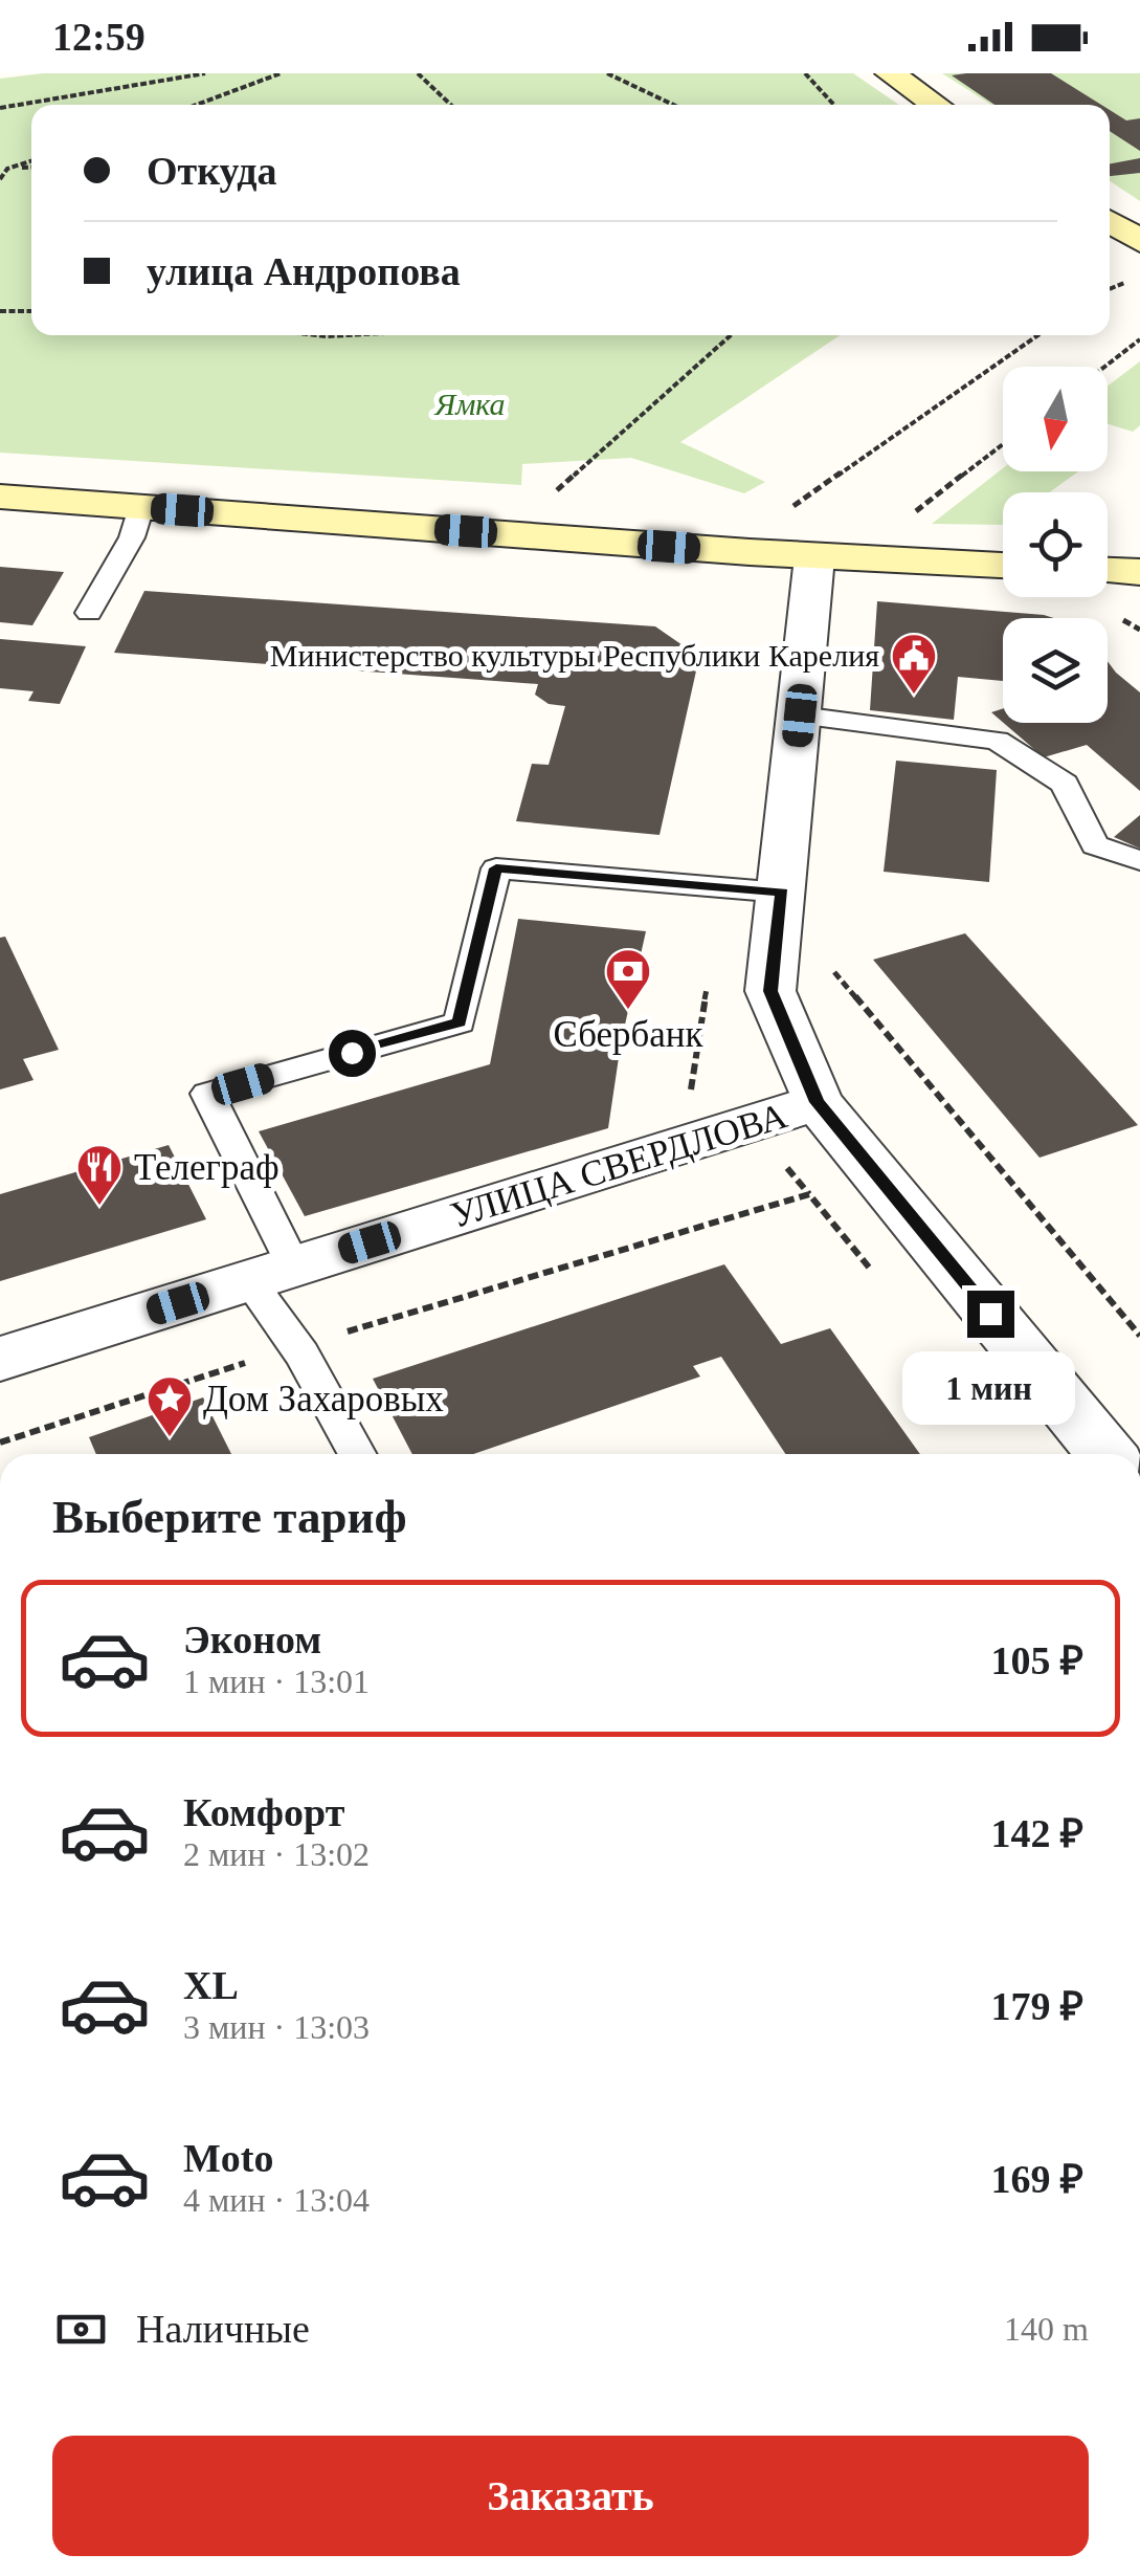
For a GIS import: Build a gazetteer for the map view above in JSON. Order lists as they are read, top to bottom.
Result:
{
  "streets": {
    "street": ["УЛИЦА СВЕРДЛОВА"]
  },
  "parks": ["Ямка"],
  "places": {
    "public building": ["Министерство культуры Республики Карелия"],
    "bank": ["Сбербанк"],
    "restaurant": ["Телеграф"],
    "place": ["Дом Захаровых"]
  },
  "north": "bottom",
  "page": {
    "status": "12:59",
    "banner": ["Откуда", "улица Андропова"],
    "bubble": "1 мин",
    "heading": "Выберите тариф",
    "list": [
      {
        "name": "Эконом",
        "note": "1 мин · 13:01",
        "value": "105 ₽"
      },
      {
        "name": "Комфорт",
        "note": "2 мин · 13:02",
        "value": "142 ₽"
      },
      {
        "name": "XL",
        "note": "3 мин · 13:03",
        "value": "179 ₽"
      },
      {
        "name": "Moto",
        "note": "4 мин · 13:04",
        "value": "169 ₽"
      }
    ],
    "pay": ["Наличные", "140 m"],
    "buttons": "Заказать"
  }
}
